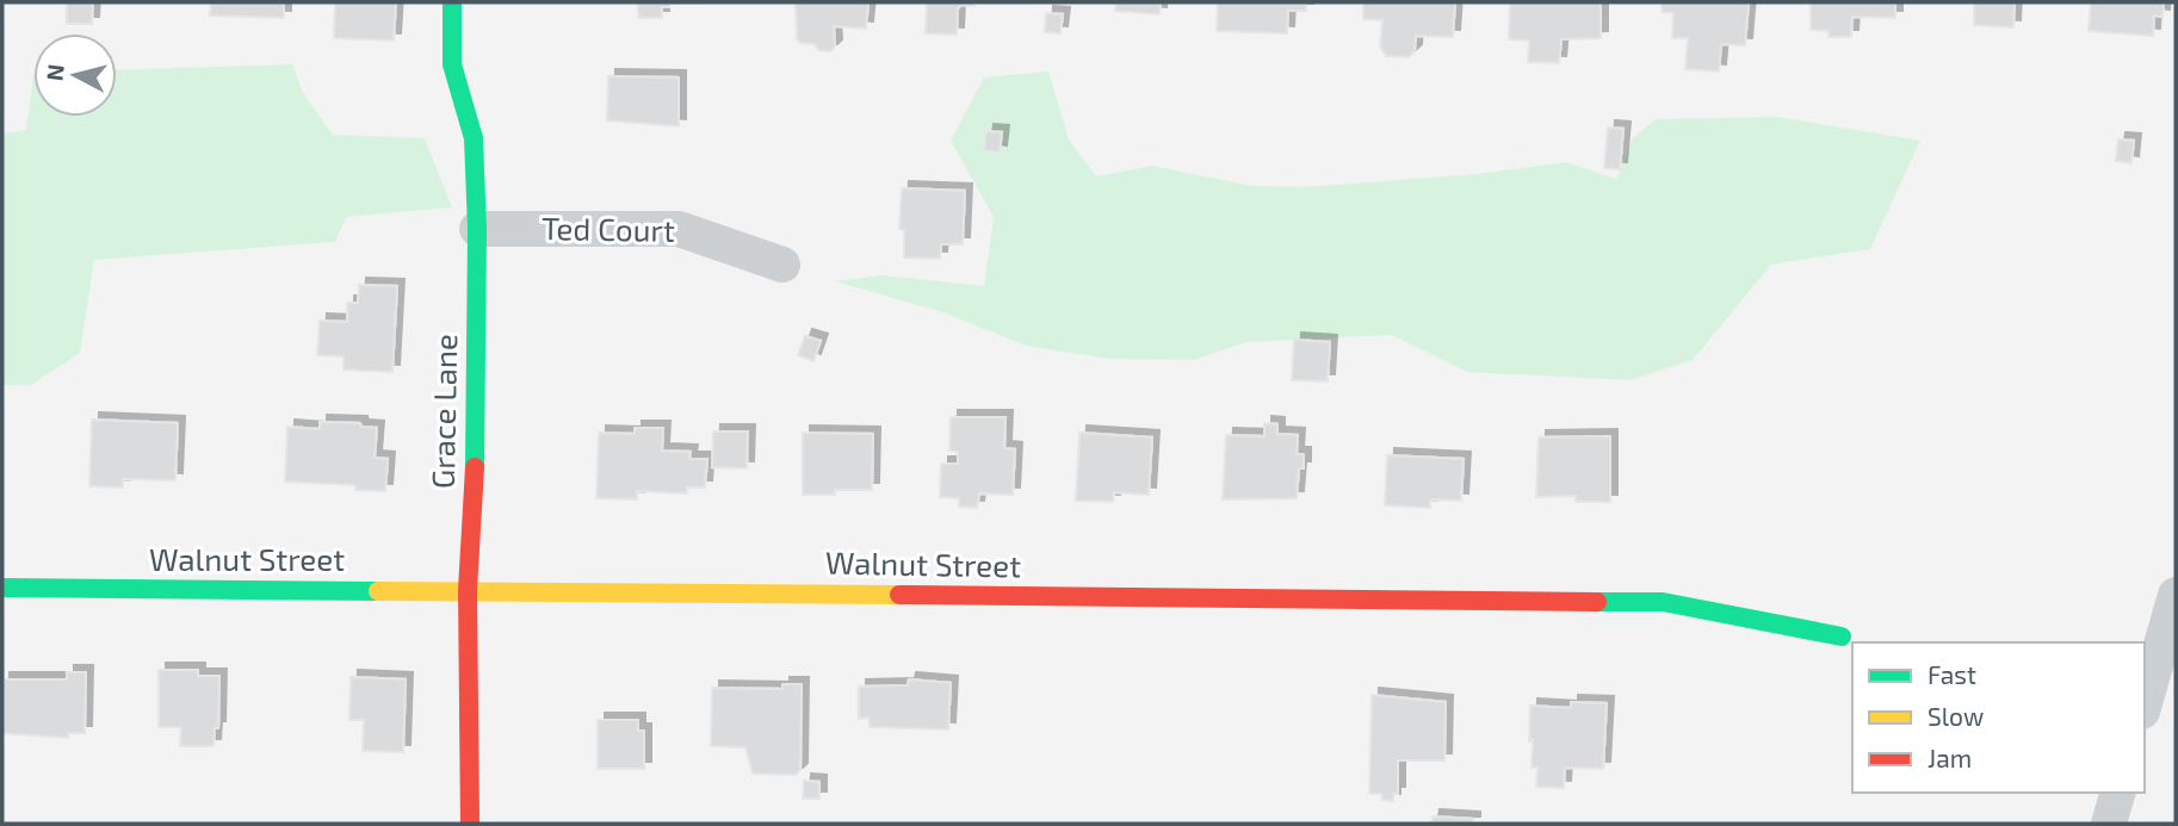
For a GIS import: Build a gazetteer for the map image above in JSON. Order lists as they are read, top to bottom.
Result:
{
  "streets": {
    "street": ["Ted Court", "Grace Lane", "Walnut Street"]
  },
  "crossings": [
    ["Ted Court", "Grace Lane"],
    ["Grace Lane", "Walnut Street"]
  ],
  "legend": ["Fast", "Slow", "Jam"],
  "north": "left"
}
